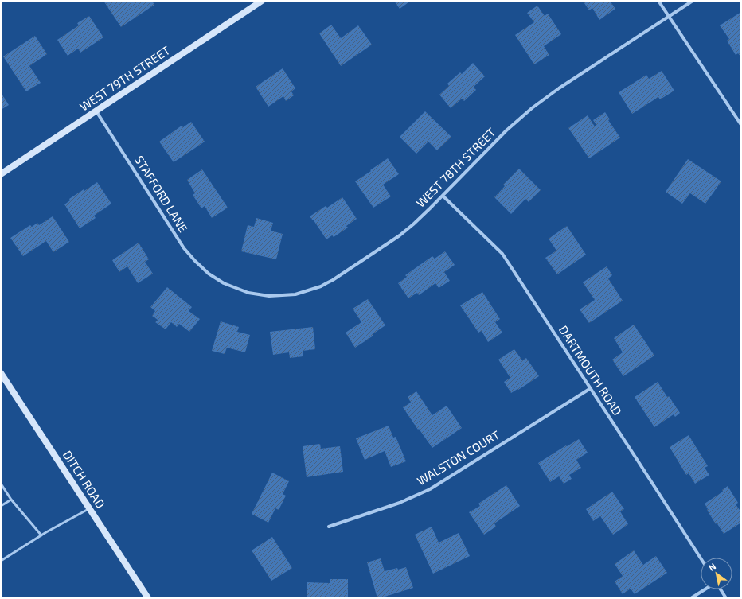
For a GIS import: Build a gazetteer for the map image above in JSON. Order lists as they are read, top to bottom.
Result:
{
  "streets": {
    "main road": ["WEST 79TH STREET", "DITCH ROAD"],
    "street": [
      "WEST 78TH STREET",
      "STAFFORD LANE",
      "DARTMOUTH ROAD",
      "WALSTON COURT"
    ]
  },
  "crossings": [
    ["WEST 79TH STREET", "STAFFORD LANE"],
    ["WEST 78TH STREET", "STAFFORD LANE"],
    ["WEST 78TH STREET", "DARTMOUTH ROAD"],
    ["DARTMOUTH ROAD", "WALSTON COURT"]
  ],
  "north": "top left"
}
